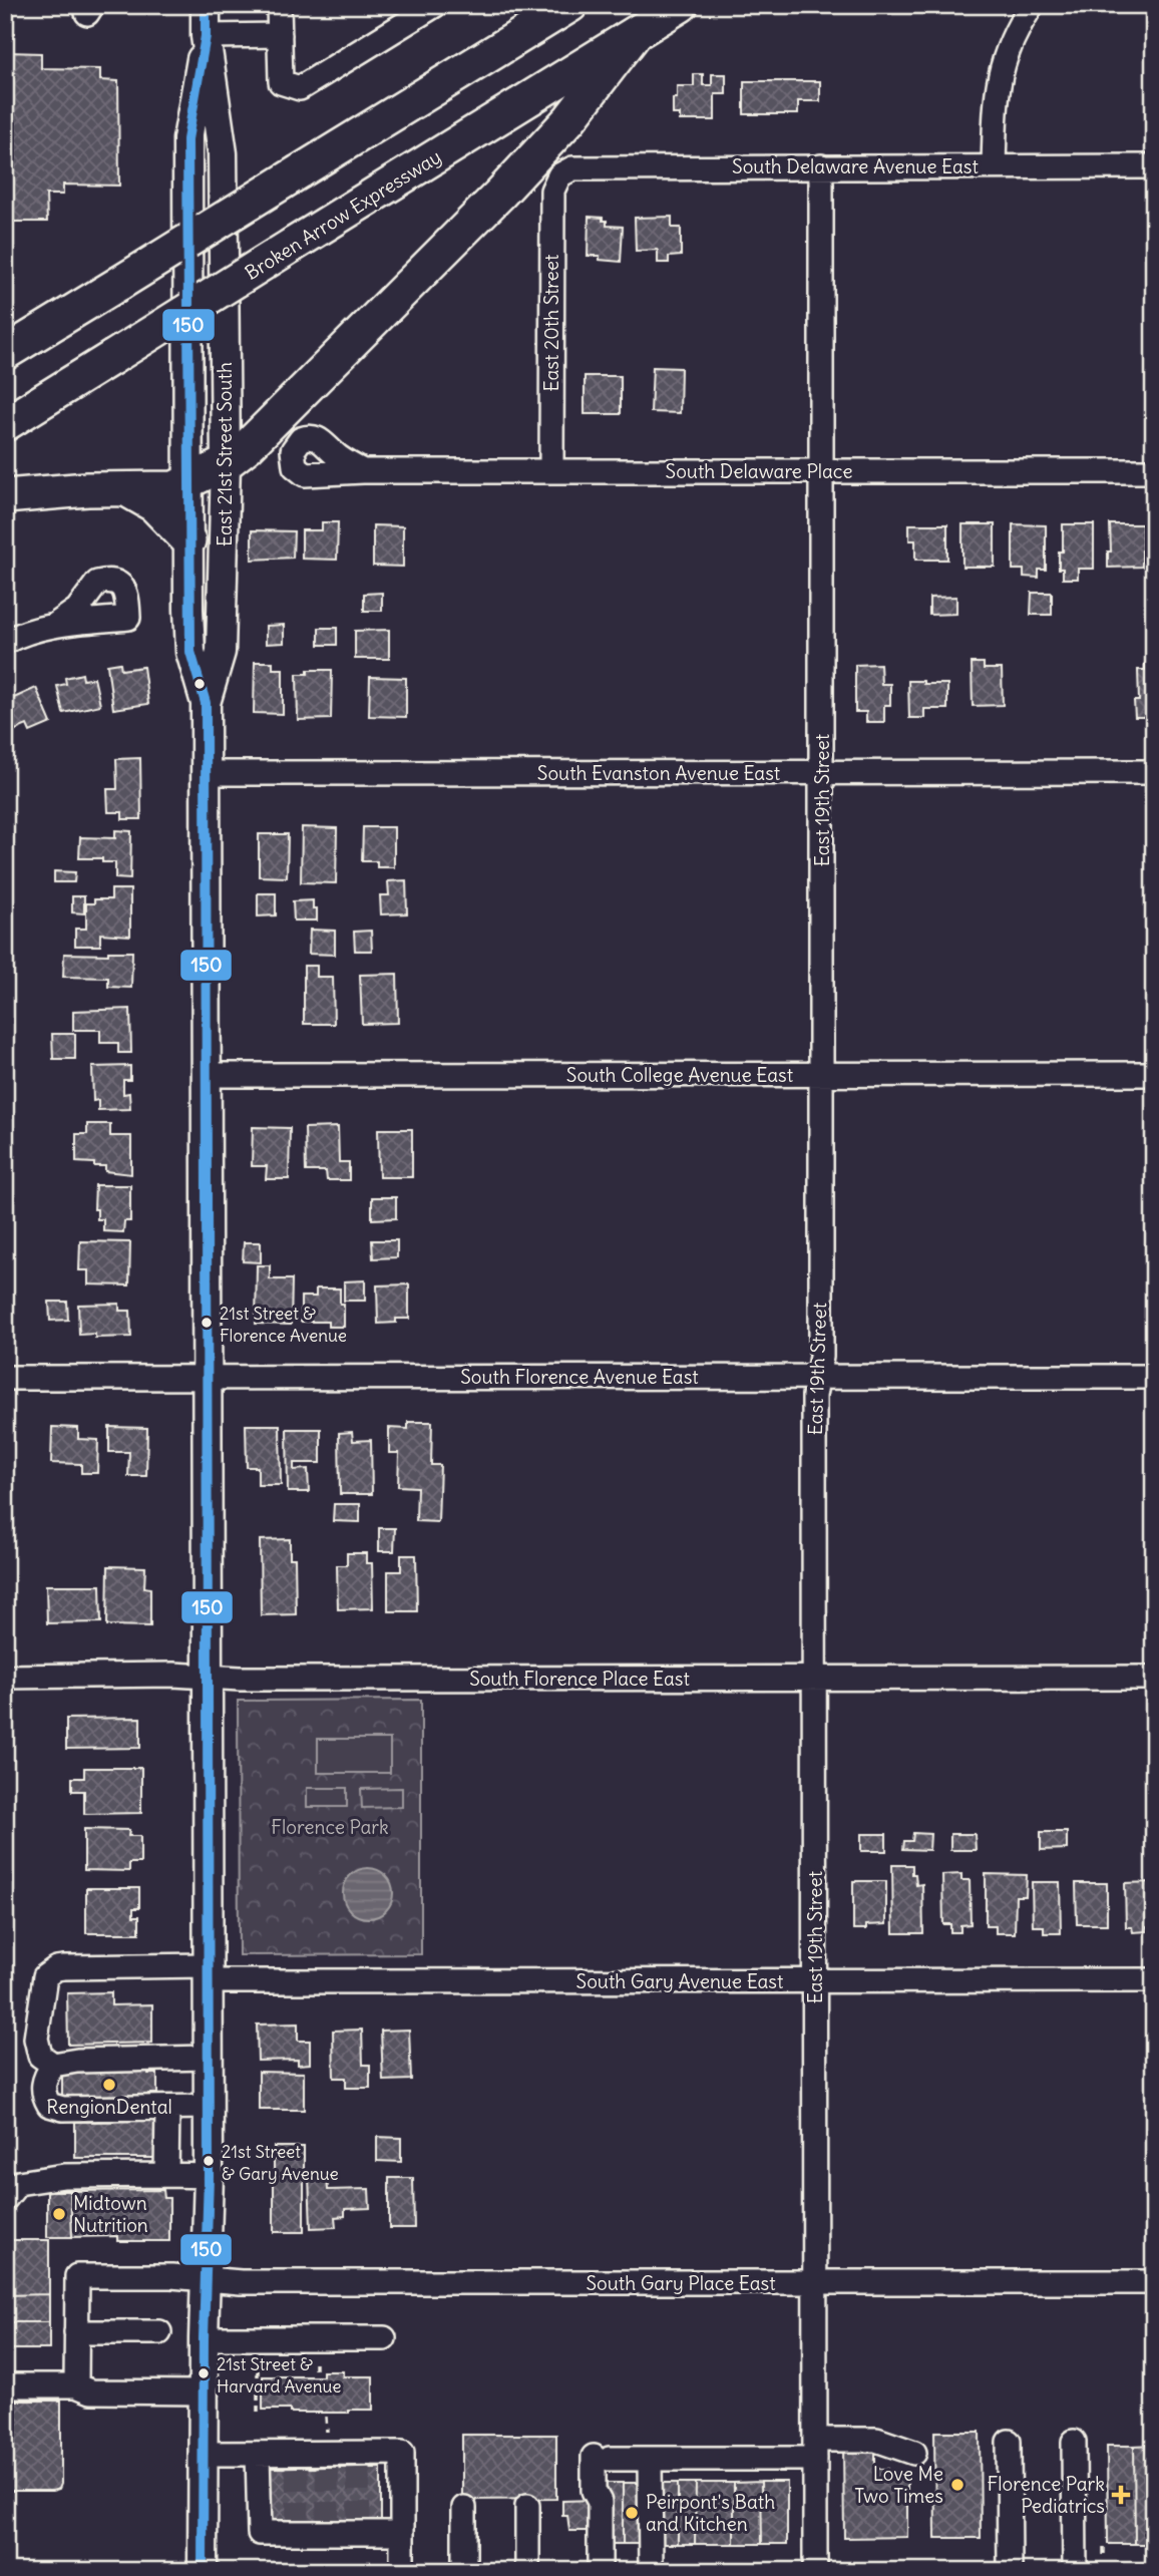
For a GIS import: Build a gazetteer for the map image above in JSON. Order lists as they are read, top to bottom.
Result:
{
  "streets": {
    "highway": ["Broken Arrow Expressway"],
    "main road": ["East 21st Street South"],
    "street": [
      "South Delaware Avenue East",
      "East 20th Street",
      "South Delaware Place",
      "South Evanston Avenue East",
      "East 19th Street",
      "South College Avenue East",
      "South Florence Avenue East",
      "South Florence Place East",
      "South Gary Avenue East",
      "South Gary Place East"
    ]
  },
  "crossings": [
    ["South Delaware Avenue East", "East 20th Street"],
    ["South Delaware Avenue East", "East 19th Street"],
    ["East 20th Street", "South Delaware Place"],
    ["East 21st Street South", "South Evanston Avenue East"],
    ["East 21st Street South", "South College Avenue East"],
    ["East 21st Street South", "South Florence Avenue East"],
    ["East 21st Street South", "South Florence Place East"],
    ["East 21st Street South", "South Gary Avenue East"],
    ["East 21st Street South", "South Gary Place East"],
    ["South Delaware Place", "East 19th Street"],
    ["South Evanston Avenue East", "East 19th Street"],
    ["East 19th Street", "South College Avenue East"],
    ["East 19th Street", "South Florence Avenue East"],
    ["East 19th Street", "South Florence Place East"],
    ["East 19th Street", "South Gary Avenue East"],
    ["East 19th Street", "South Gary Place East"]
  ],
  "parks": ["Florence Park"],
  "places": {
    "other": [
      "21st Street & Florence Avenue",
      "RengionDental",
      "21st Street & Gary Avenue",
      "Midtown Nutrition",
      "21st Street & Harvard Avenue",
      "Love Me Two Times",
      "Peirpont's Bath and Kitchen"
    ],
    "health": ["Florence Park Pediatrics"]
  },
  "lines": ["transit line 150"]
}
